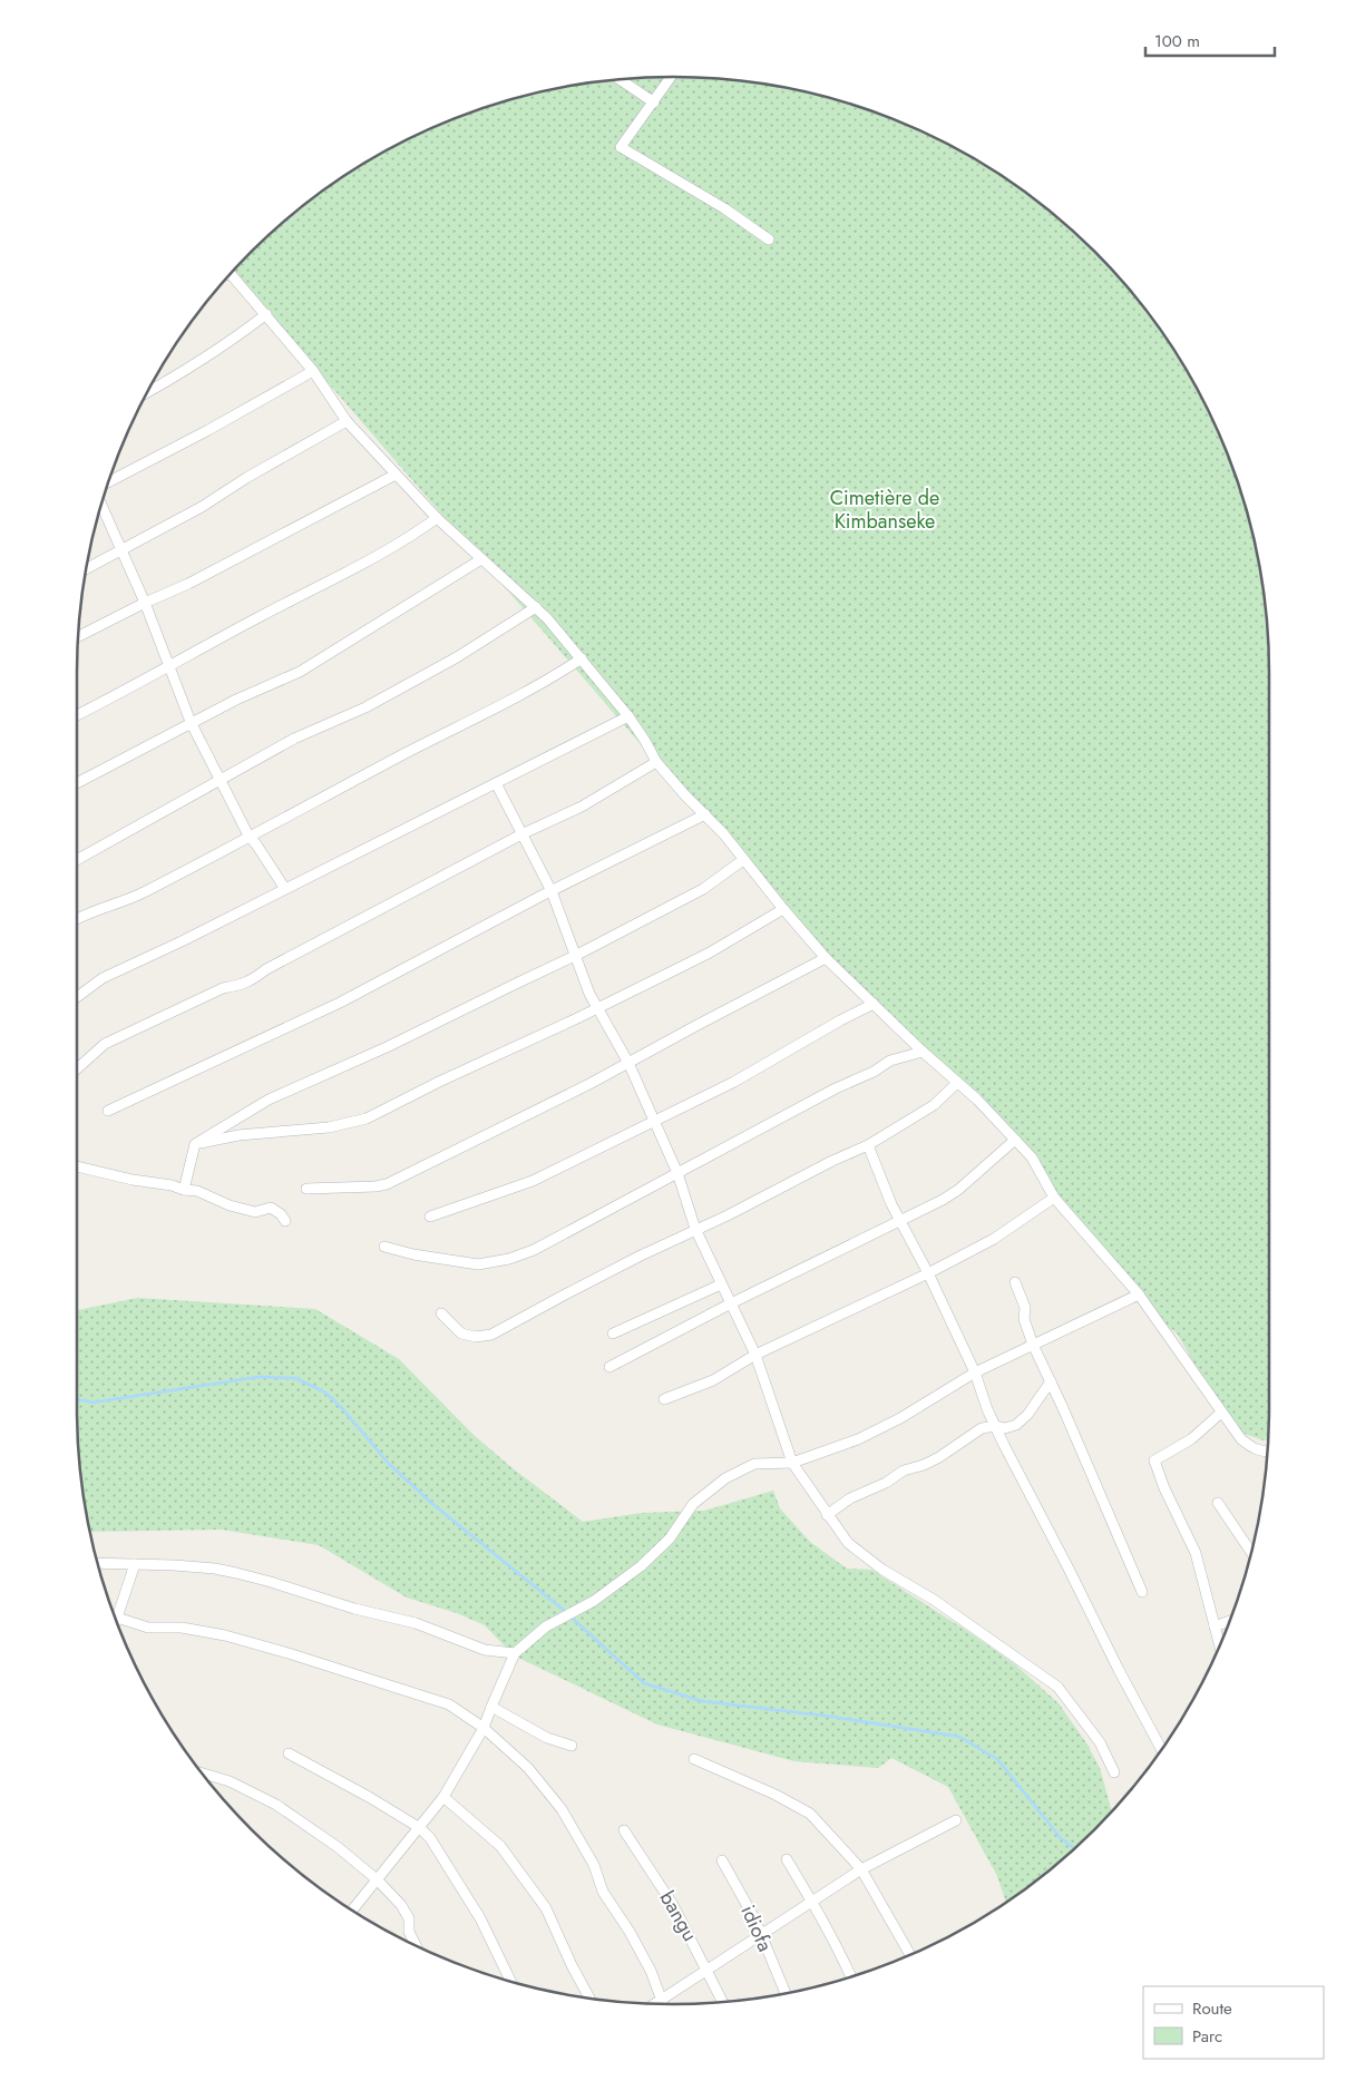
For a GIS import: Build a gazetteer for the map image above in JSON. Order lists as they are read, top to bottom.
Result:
{
  "streets": {
    "street": ["bangu", "idiofa"]
  },
  "parks": ["Cimetière de Kimbanseke"],
  "legend": ["Route", "Parc"],
  "scale_bar": "100 m"
}
